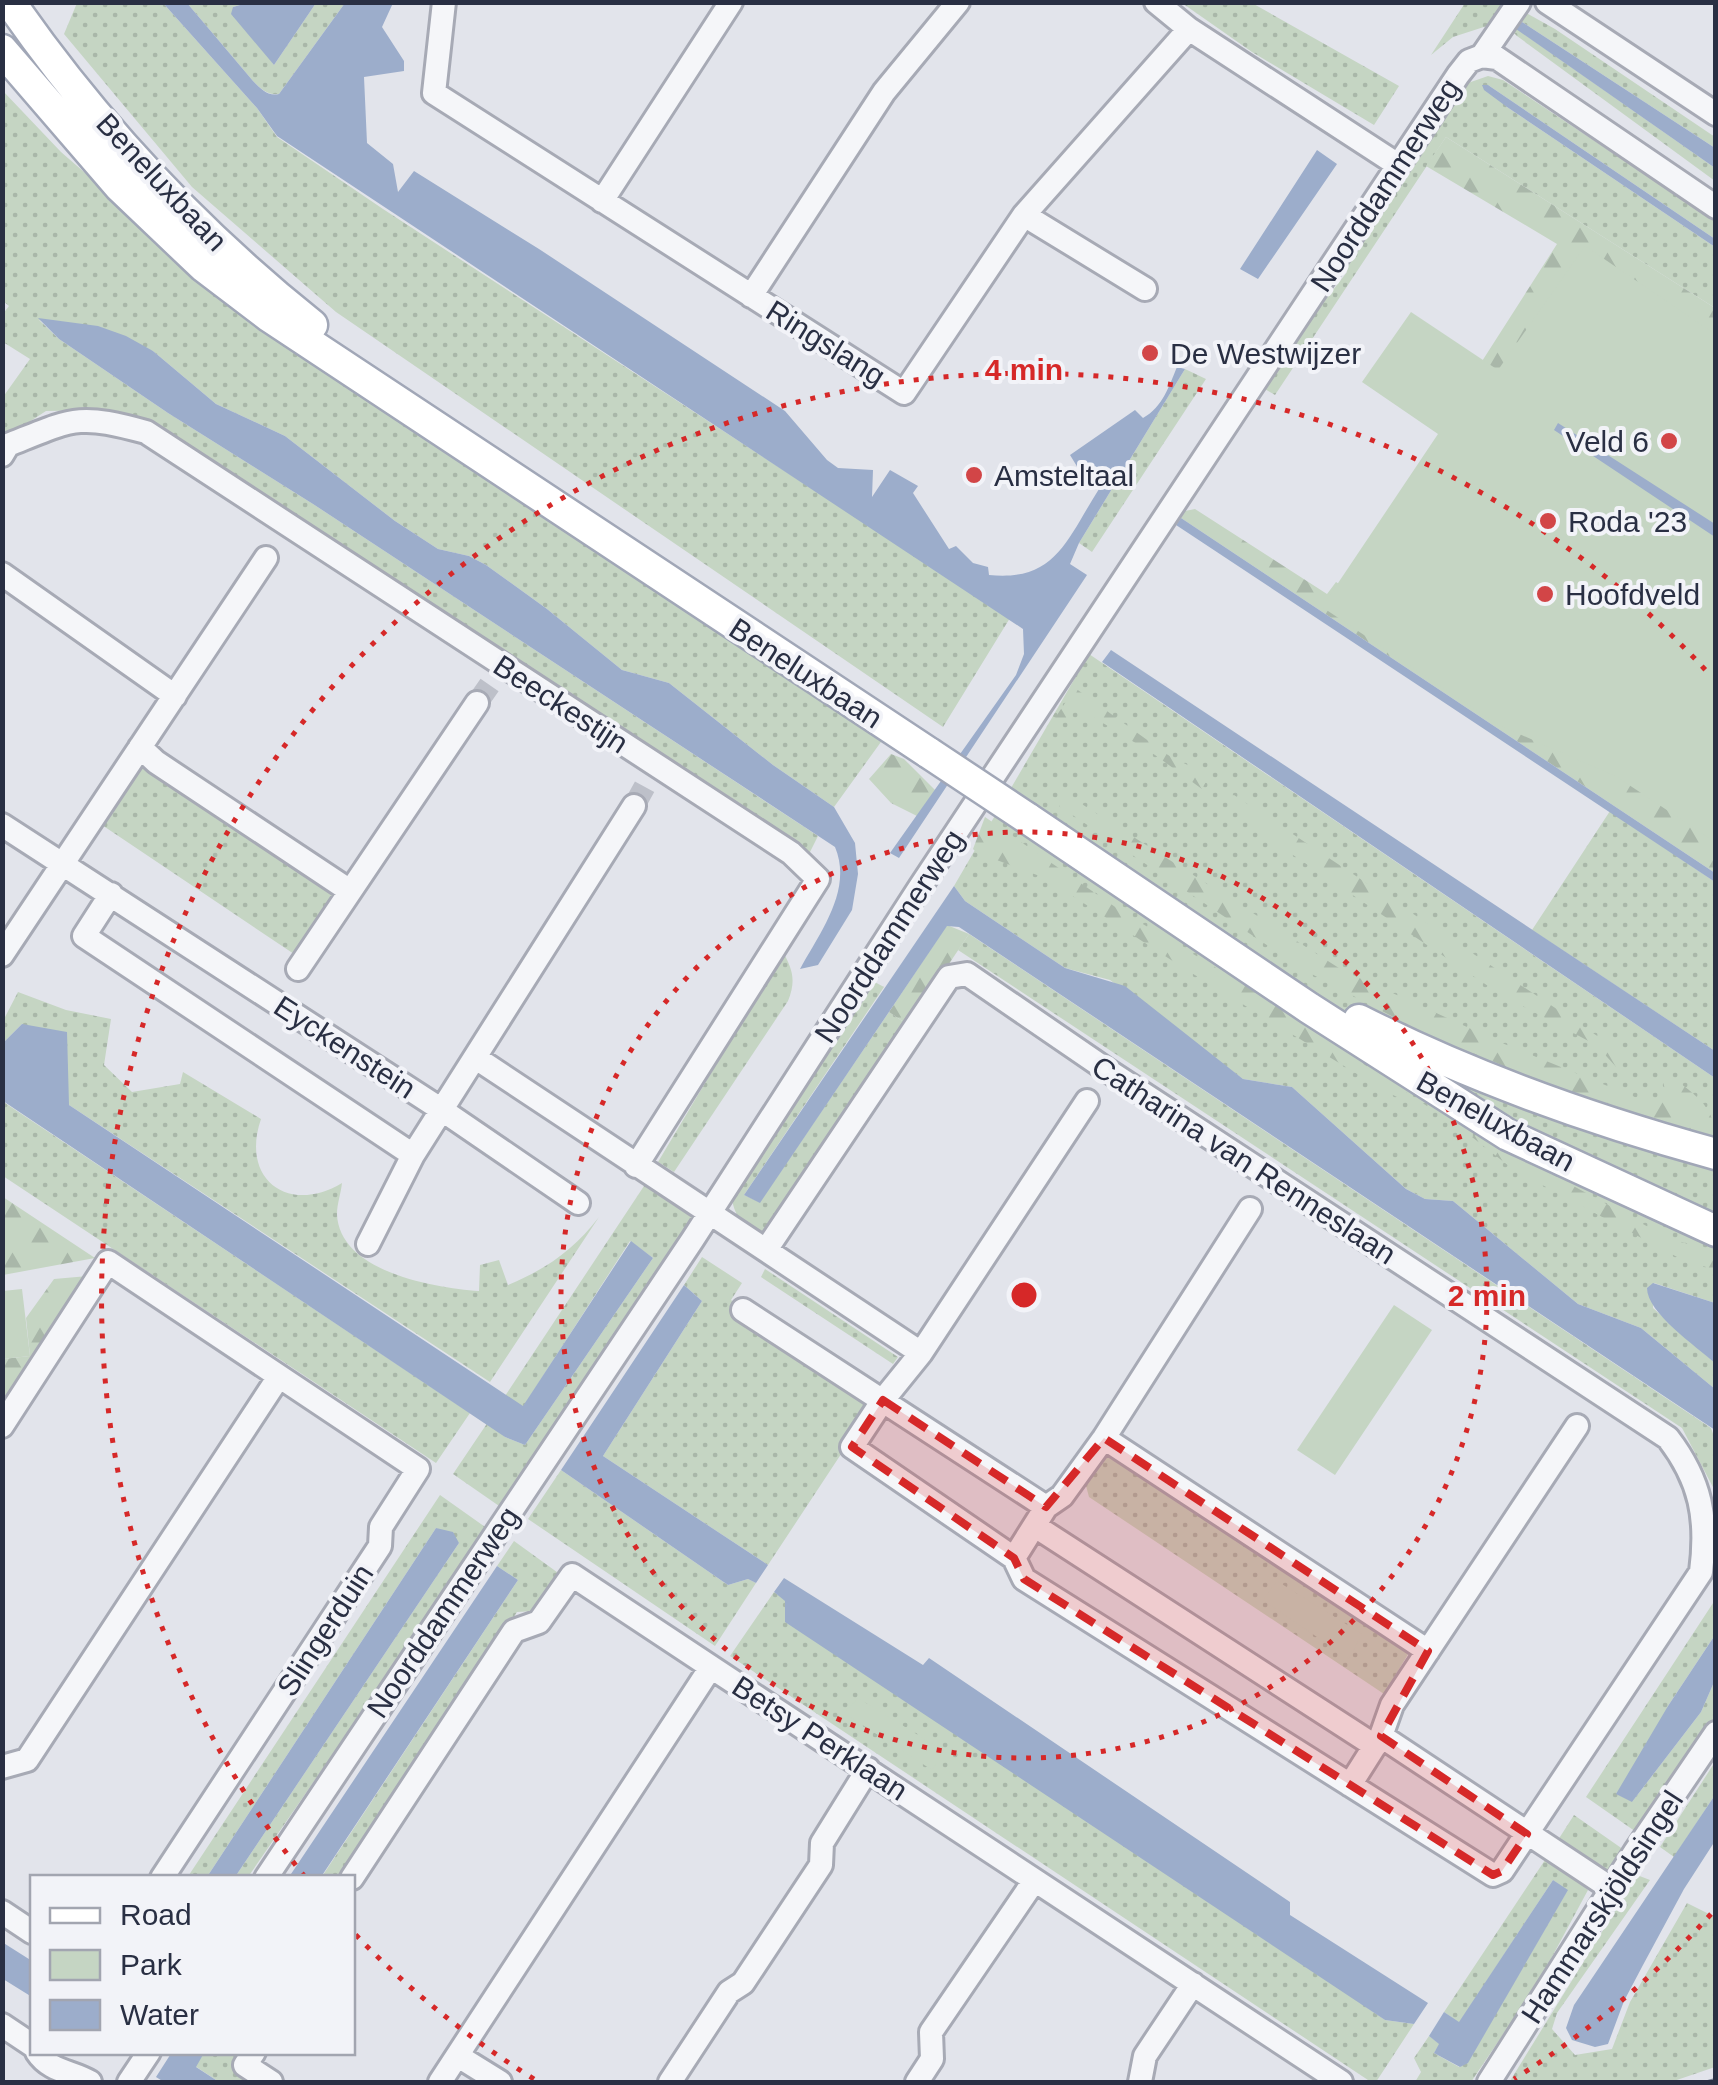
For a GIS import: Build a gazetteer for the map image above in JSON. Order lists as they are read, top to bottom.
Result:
{
  "streets": {
    "main road": ["Beneluxbaan"],
    "street": [
      "Noorddammerweg",
      "Ringslang",
      "Beeckestijn",
      "Eyckenstein",
      "Catharina van Renneslaan",
      "Slingerduin",
      "Betsy Perklaan",
      "Hammarskjöldsingel"
    ]
  },
  "places": [
    "De Westwijzer",
    "Veld 6",
    "Amsteltaal",
    "Roda '23",
    "Hoofdveld"
  ],
  "legend": ["Road", "Park", "Water"],
  "rings": ["4 min", "2 min"]
}
